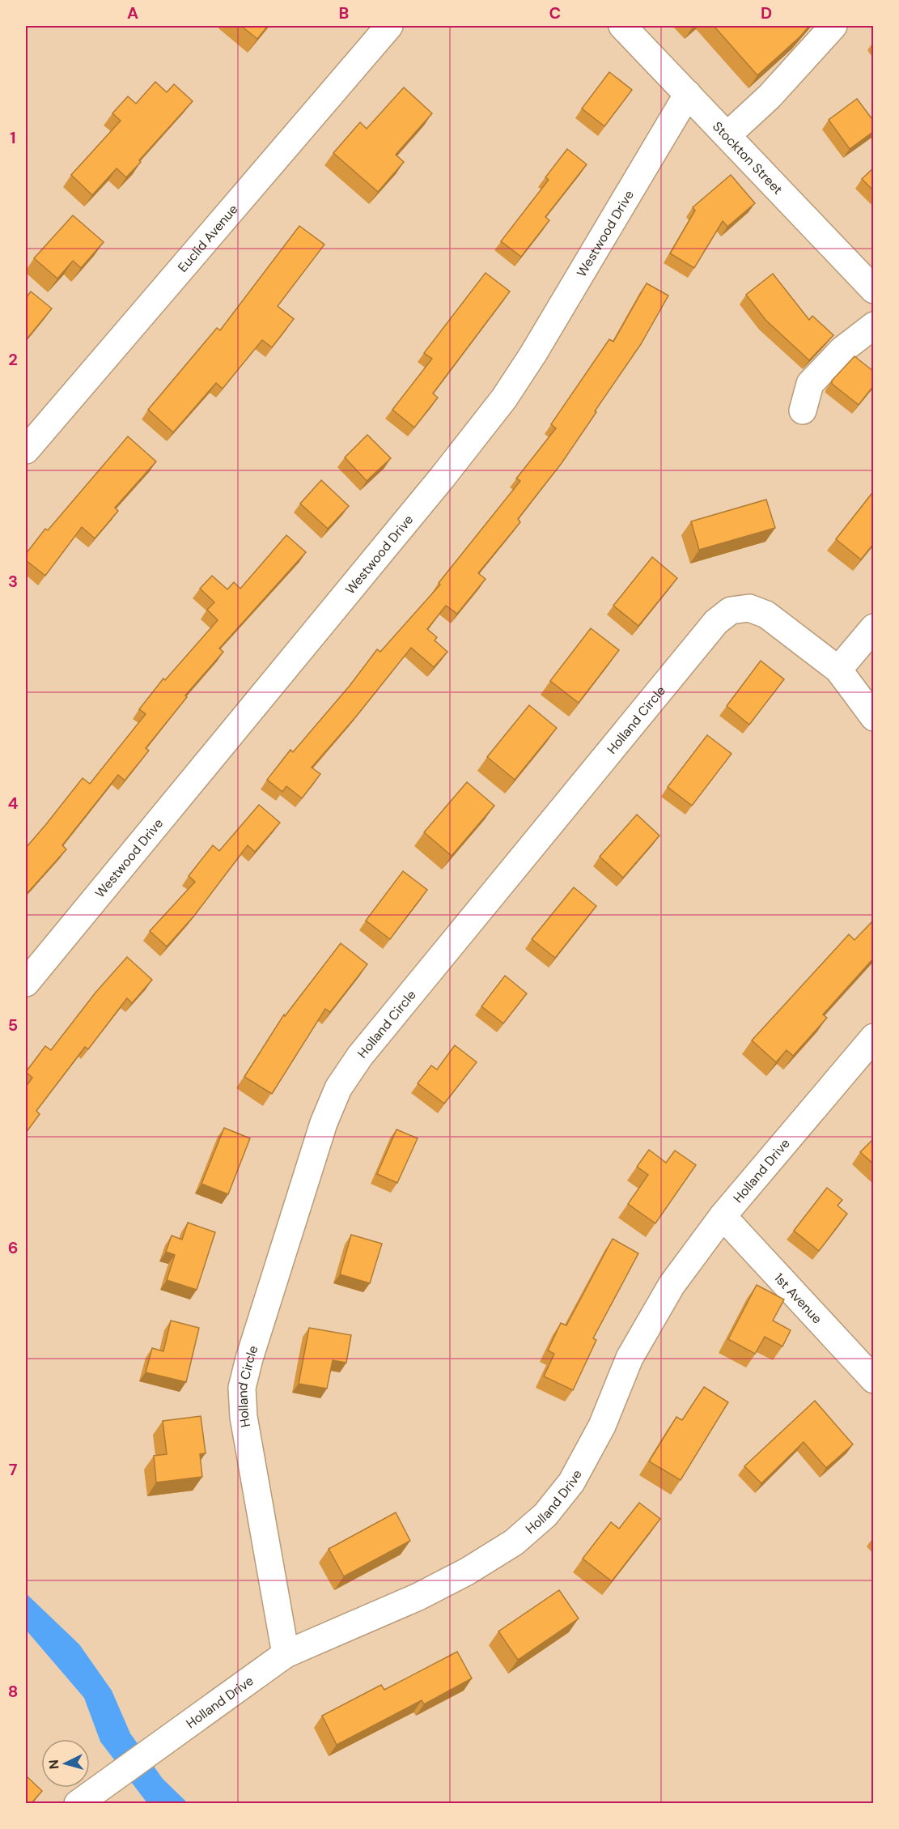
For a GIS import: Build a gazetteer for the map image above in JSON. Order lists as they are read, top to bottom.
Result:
{
  "streets": {
    "street": [
      "Stockton Street",
      "Westwood Drive",
      "Euclid Avenue",
      "Holland Circle",
      "Holland Drive",
      "1st Avenue"
    ]
  },
  "crossings": [
    ["Stockton Street", "Westwood Drive"],
    ["Holland Circle", "Holland Drive"],
    ["Holland Drive", "1st Avenue"]
  ],
  "north": "left",
  "grid": {
    "columns": [
      "A",
      "B",
      "C",
      "D"
    ],
    "rows": [
      "1",
      "2",
      "3",
      "4",
      "5",
      "6",
      "7",
      "8"
    ]
  }
}
